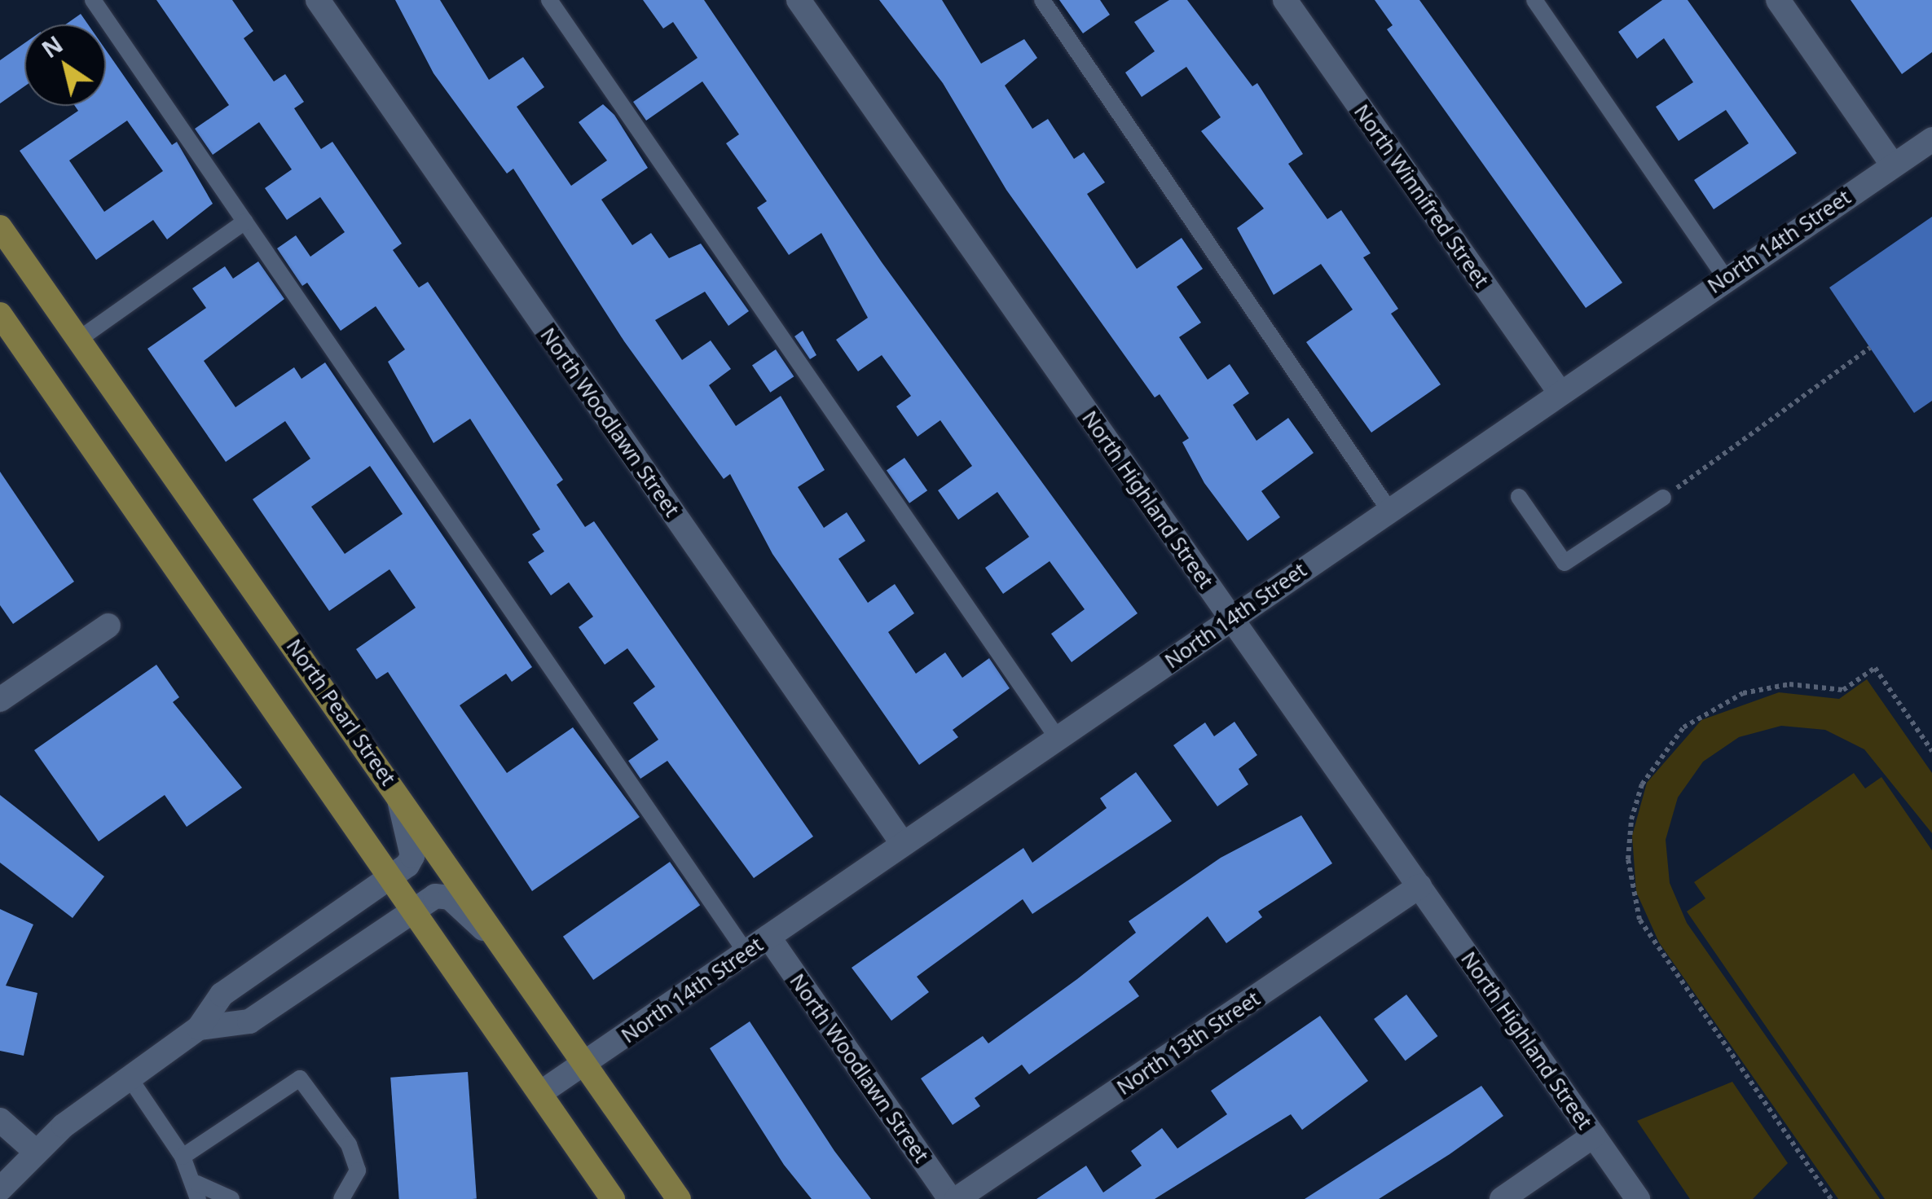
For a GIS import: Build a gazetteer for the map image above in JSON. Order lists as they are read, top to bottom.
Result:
{
  "streets": {
    "main road": ["North Pearl Street"],
    "street": [
      "North Winnifred Street",
      "North 14th Street",
      "North Woodlawn Street",
      "North Highland Street",
      "North 13th Street"
    ]
  },
  "crossings": [
    ["North Winnifred Street", "North 14th Street"],
    ["North 14th Street", "North Woodlawn Street"],
    ["North 14th Street", "North Highland Street"],
    ["North 14th Street", "North Pearl Street"],
    ["North Highland Street", "North 13th Street"]
  ],
  "north": "top left"
}
